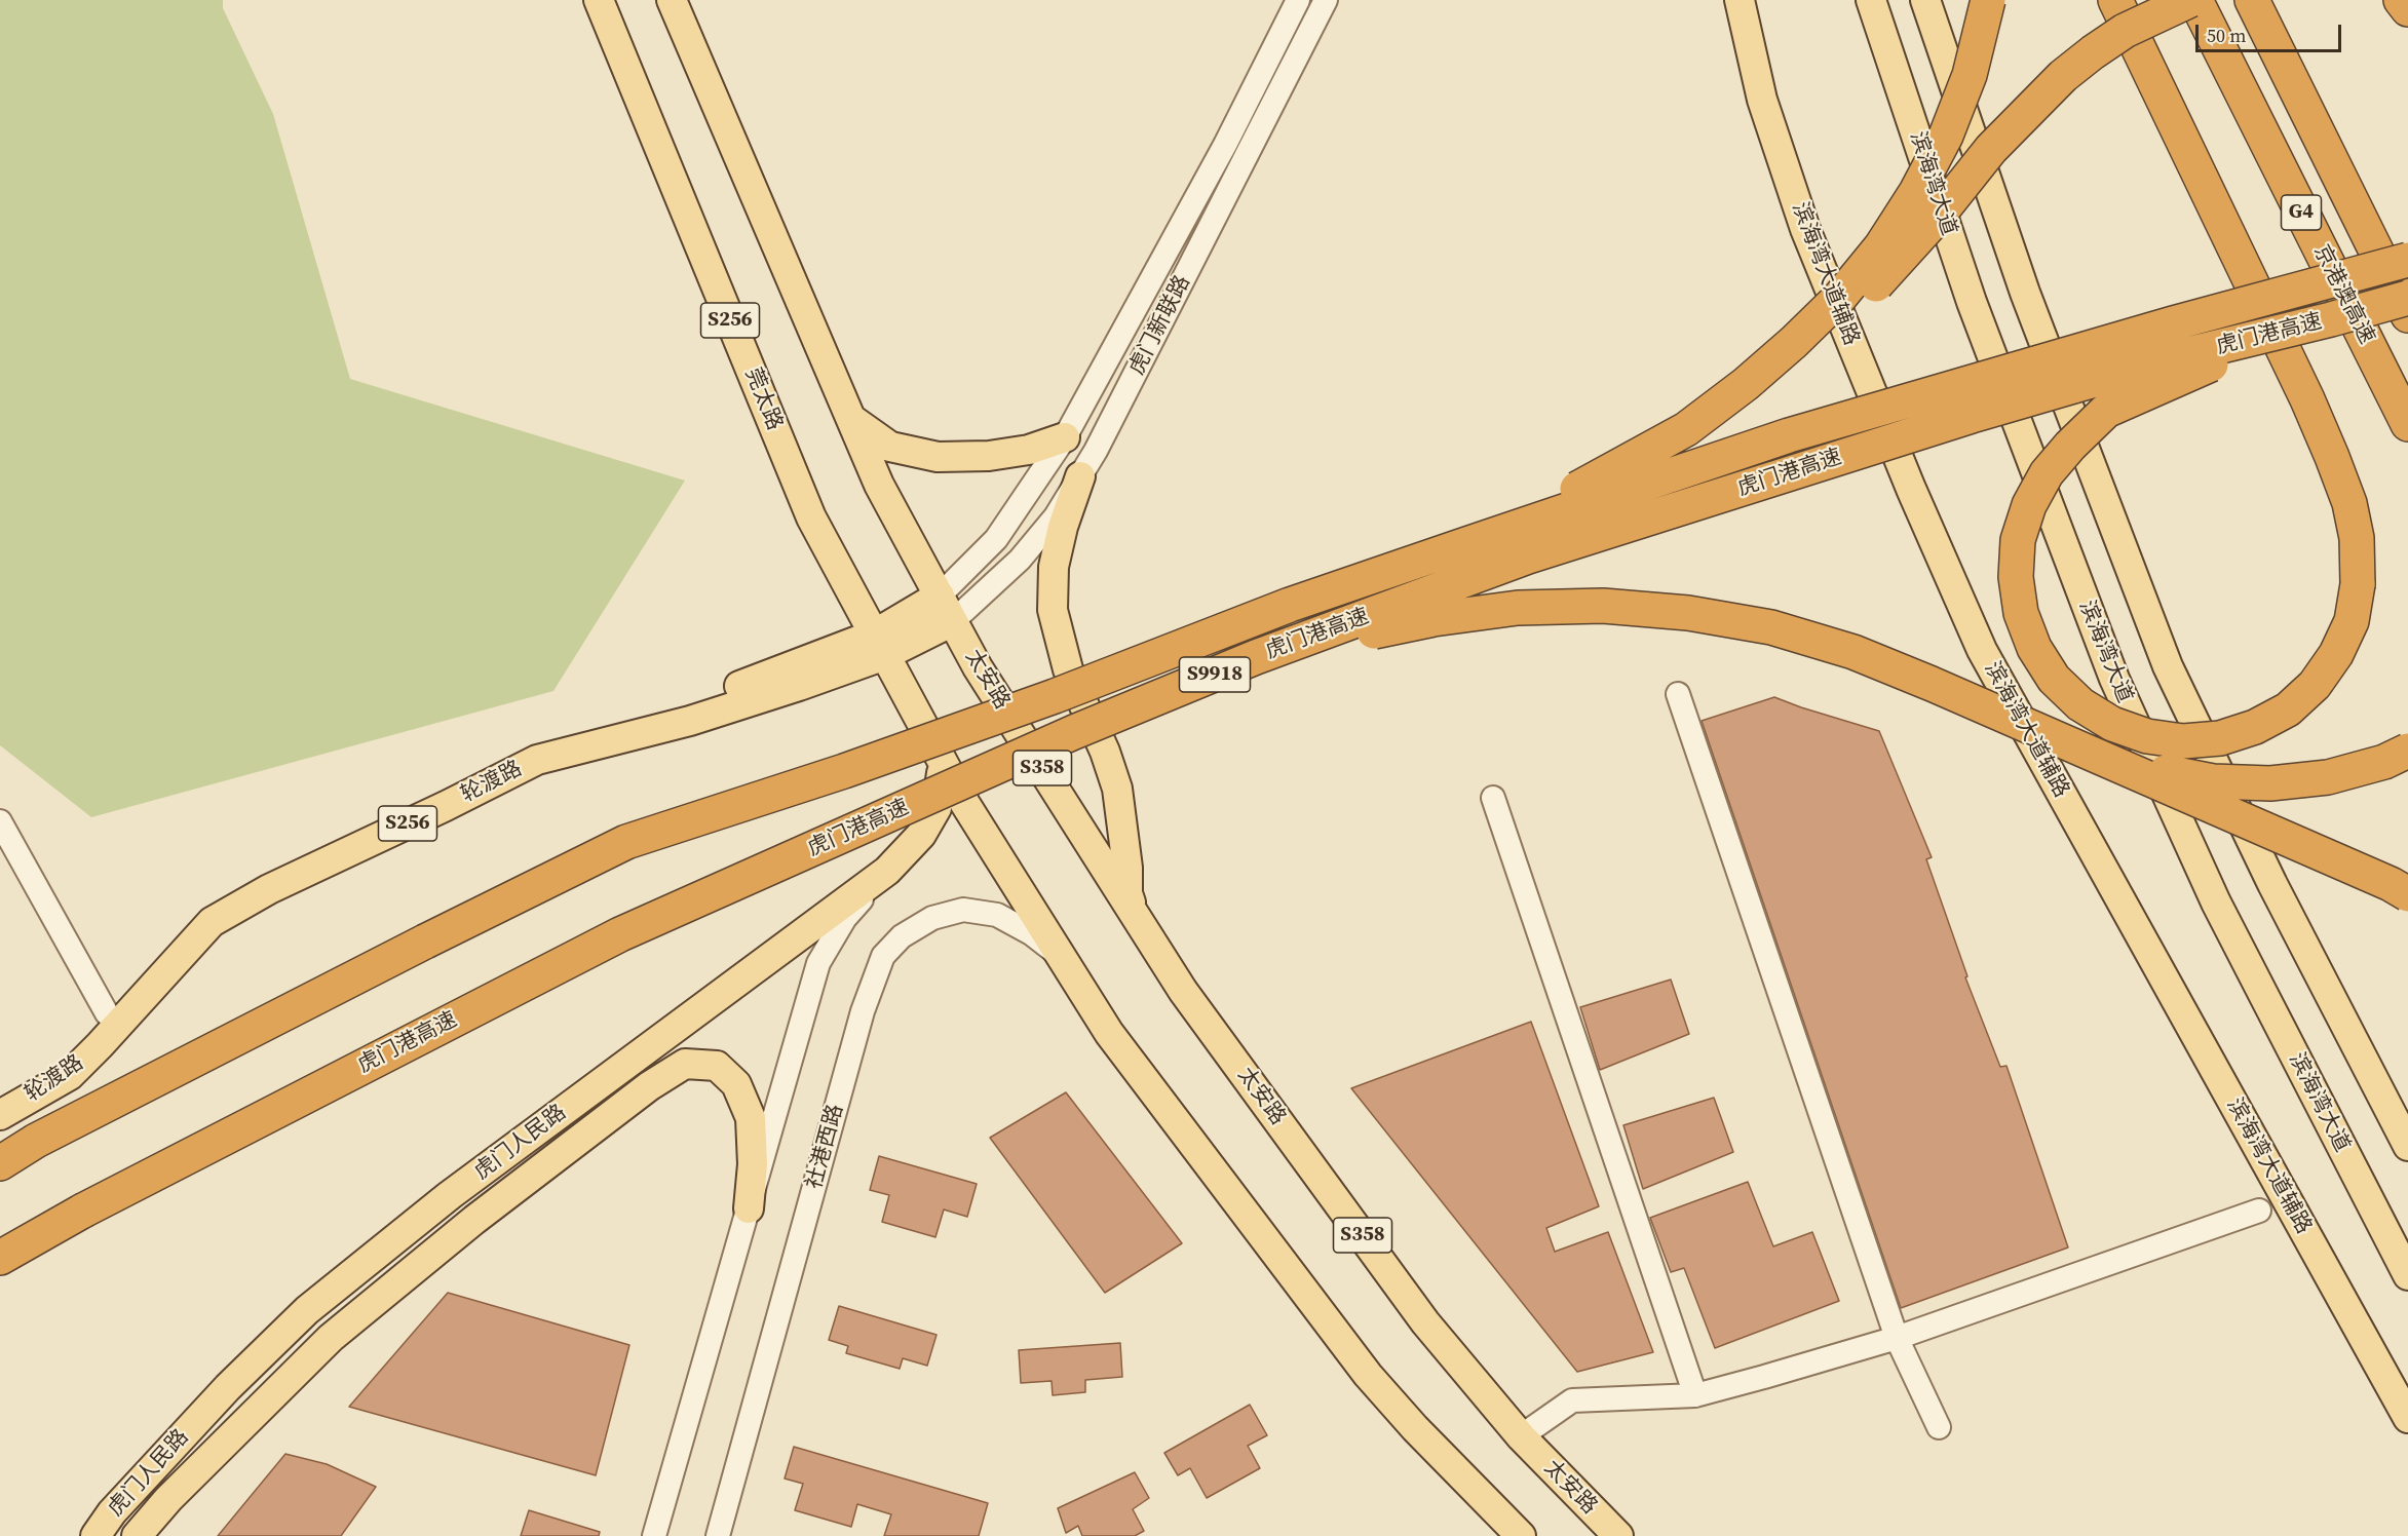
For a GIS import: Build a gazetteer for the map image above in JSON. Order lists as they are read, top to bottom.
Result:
{
  "streets": {
    "highway": [
      "G4",
      "京港澳高速",
      "虎门港高速",
      "S9918"
    ],
    "main road": [
      "滨海湾大道",
      "滨海湾大道辅路",
      "S256",
      "莞太路",
      "太安路",
      "S358",
      "轮渡路",
      "虎门人民路"
    ],
    "street": ["虎门新联路", "社港西路"]
  },
  "crossings": [
    ["虎门新联路", "太安路"],
    ["虎门新联路", "轮渡路"],
    ["莞太路", "轮渡路"],
    ["太安路", "轮渡路"]
  ],
  "scale_bar": "50 m"
}
